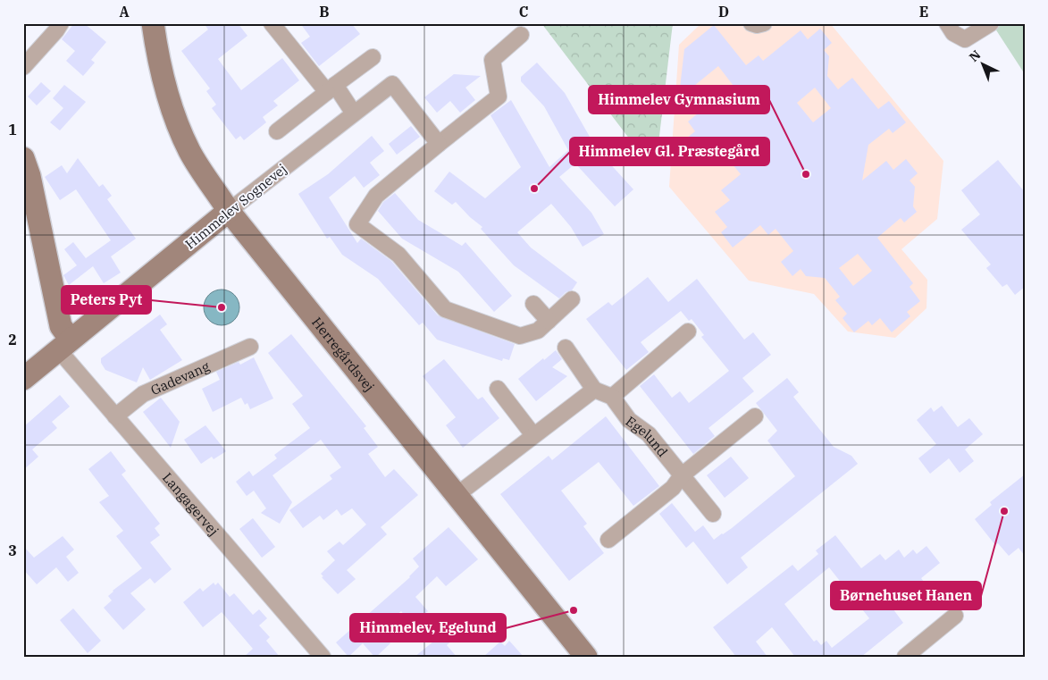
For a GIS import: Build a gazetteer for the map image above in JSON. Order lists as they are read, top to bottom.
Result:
{
  "streets": {
    "street": [
      "Himmelev Sognevej",
      "Herregårdsvej",
      "Gadevang",
      "Egelund",
      "Langagervej"
    ]
  },
  "crossings": [
    ["Himmelev Sognevej", "Herregårdsvej"],
    ["Himmelev Sognevej", "Langagervej"],
    ["Gadevang", "Langagervej"]
  ],
  "places": [
    "Himmelev Gymnasium",
    "Himmelev Gl. Præstegård",
    "Peters Pyt",
    "Børnehuset Hanen",
    "Himmelev, Egelund"
  ],
  "north": "top left",
  "grid": {
    "columns": [
      "A",
      "B",
      "C",
      "D",
      "E"
    ],
    "rows": ["1", "2", "3"]
  }
}
